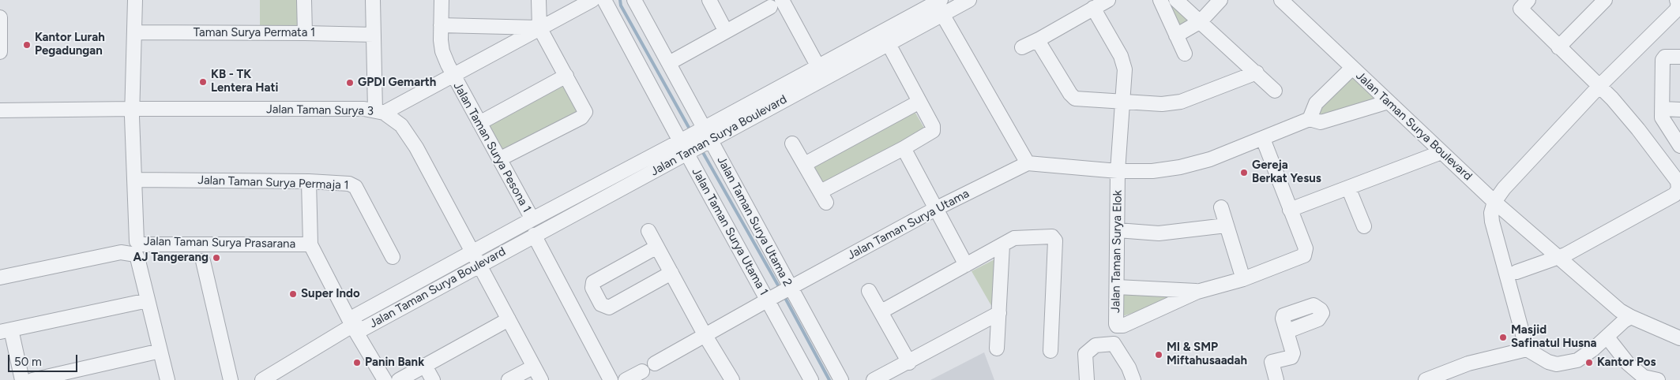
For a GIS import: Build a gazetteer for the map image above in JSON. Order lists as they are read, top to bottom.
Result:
{
  "streets": {
    "street": [
      "Taman Surya Permata 1",
      "Jalan Taman Surya 3",
      "Jalan Taman Surya Boulevard",
      "Jalan Taman Surya Pesona 1",
      "Jalan Taman Surya Permaja 1",
      "Jalan Taman Surya Utama 2",
      "Jalan Taman Surya Utama",
      "Jalan Taman Surya Utama 1",
      "Jalan Taman Surya Prasarana",
      "Jalan Taman Surya Elok"
    ]
  },
  "crossings": [
    ["Taman Surya Permata 1", "Jalan Taman Surya Prasarana"],
    ["Jalan Taman Surya 3", "Jalan Taman Surya Boulevard"],
    ["Jalan Taman Surya 3", "Jalan Taman Surya Prasarana"],
    ["Jalan Taman Surya Boulevard", "Jalan Taman Surya Pesona 1"],
    ["Jalan Taman Surya Boulevard", "Jalan Taman Surya Utama 2"],
    ["Jalan Taman Surya Boulevard", "Jalan Taman Surya Utama 1"],
    ["Jalan Taman Surya Permaja 1", "Jalan Taman Surya Prasarana"],
    ["Jalan Taman Surya Utama 2", "Jalan Taman Surya Utama"],
    ["Jalan Taman Surya Utama", "Jalan Taman Surya Utama 1"]
  ],
  "places": [
    "Kantor Lurah Pegadungan",
    "KB - TK Lentera Hati",
    "GPDI Gemarth",
    "Gereja Berkat Yesus",
    "AJ Tangerang",
    "Super Indo",
    "Masjid Safinatul Husna",
    "MI & SMP Miftahusaadah",
    "Panin Bank",
    "Kantor Pos"
  ],
  "scale_bar": "50 m"
}
